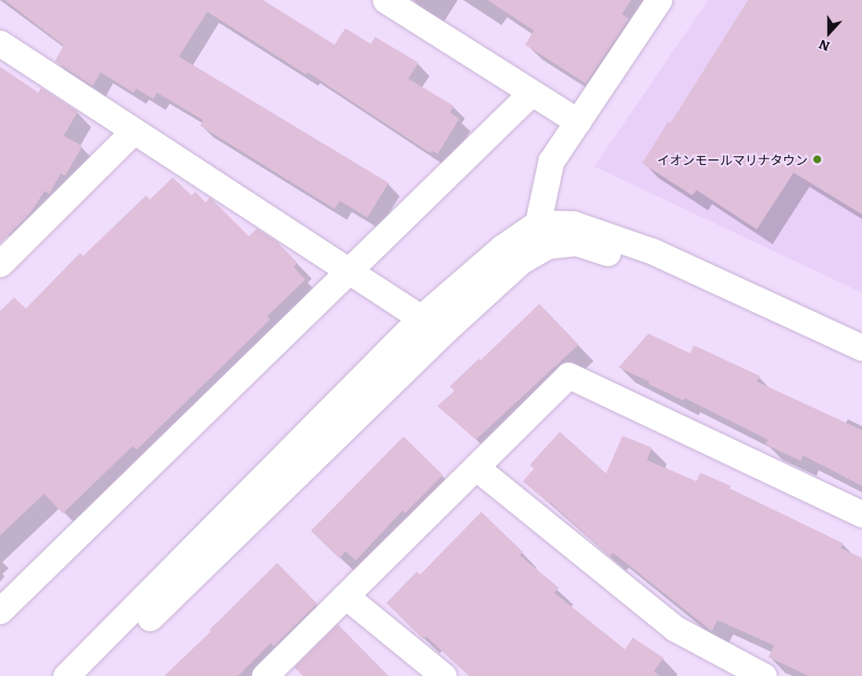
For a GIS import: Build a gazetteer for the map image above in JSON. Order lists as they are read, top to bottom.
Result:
{
  "places": ["イオンモールマリナタウン"],
  "north": "bottom"
}
